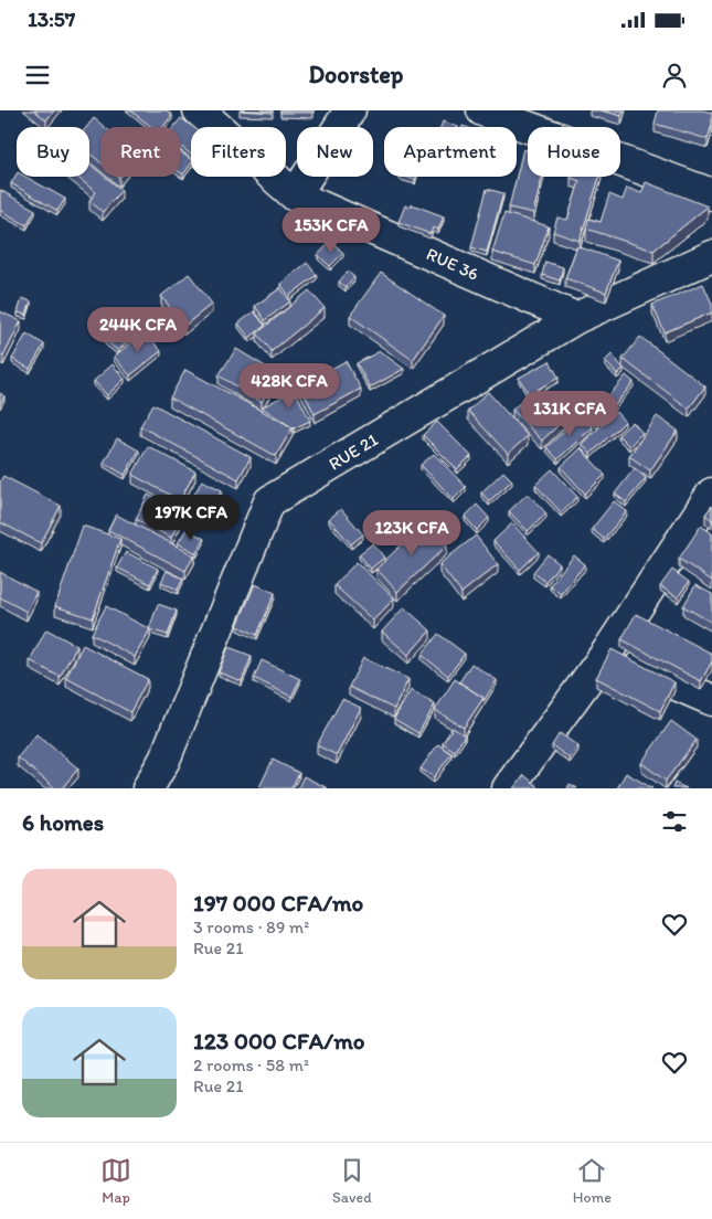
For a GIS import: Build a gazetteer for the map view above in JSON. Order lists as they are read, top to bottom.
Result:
{
  "streets": {
    "street": ["RUE 36", "RUE 21"]
  },
  "crossings": [
    ["RUE 36", "RUE 21"]
  ],
  "page": {
    "status": "13:57",
    "header": "Doorstep",
    "chip": [
      "Buy",
      "Rent",
      "Filters",
      "New",
      "Apartment",
      "House"
    ],
    "price": [
      "153K CFA",
      "244K CFA",
      "428K CFA",
      "131K CFA",
      "197K CFA",
      "123K CFA"
    ],
    "heading": "6 homes",
    "list": [
      {
        "name": "197 000 CFA/mo",
        "note": "3 rooms · 89 m² · Rue 21"
      },
      {
        "name": "123 000 CFA/mo",
        "note": "2 rooms · 58 m² · Rue 21"
      }
    ],
    "tabs": ["Map", "Saved", "Home"]
  }
}
